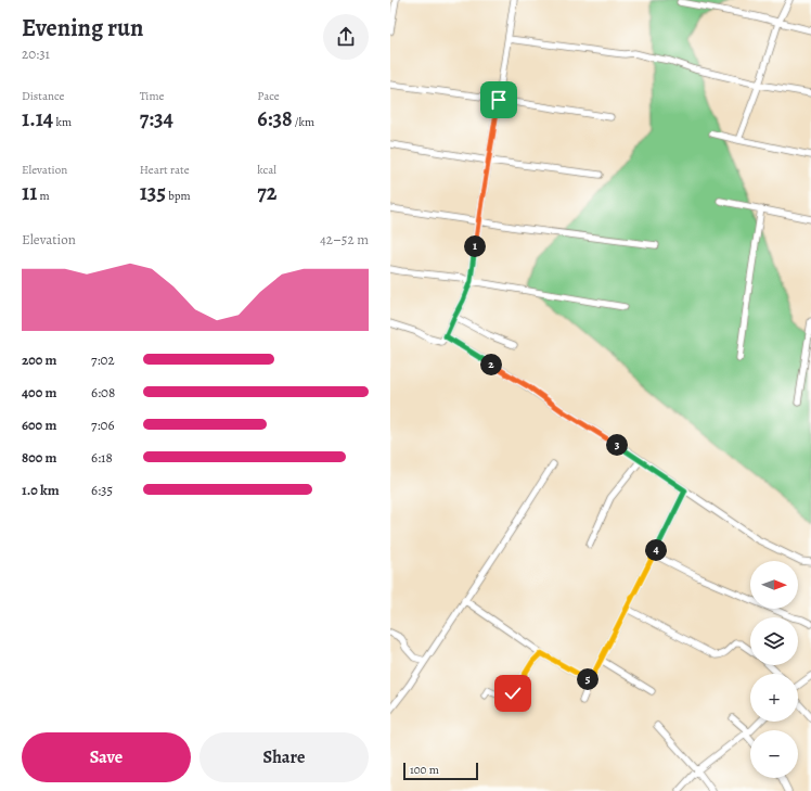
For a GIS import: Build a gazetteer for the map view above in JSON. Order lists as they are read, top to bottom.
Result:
{
  "scale_bar": "100 m",
  "north": "right",
  "page": {
    "heading": ["Evening run", "20:31"],
    "stats": [
      ["Distance", "1.14 km"],
      ["Time", "7:34"],
      ["Pace", "6:38 /km"],
      ["Elevation", "11 m"],
      ["Heart rate", "135 bpm"],
      ["kcal", "72"]
    ],
    "chart": ["Elevation", "42–52 m"],
    "pins": [
      "1",
      "2",
      "3",
      "4",
      "5"
    ],
    "list": [
      {
        "name": "200 m",
        "note": "7:02"
      },
      {
        "name": "400 m",
        "note": "6:08"
      },
      {
        "name": "600 m",
        "note": "7:06"
      },
      {
        "name": "800 m",
        "note": "6:18"
      },
      {
        "name": "1.0 km",
        "note": "6:35"
      }
    ],
    "map_buttons": ["+", "−"],
    "buttons": ["Save", "Share"],
    "scale": "100 m"
  }
}
